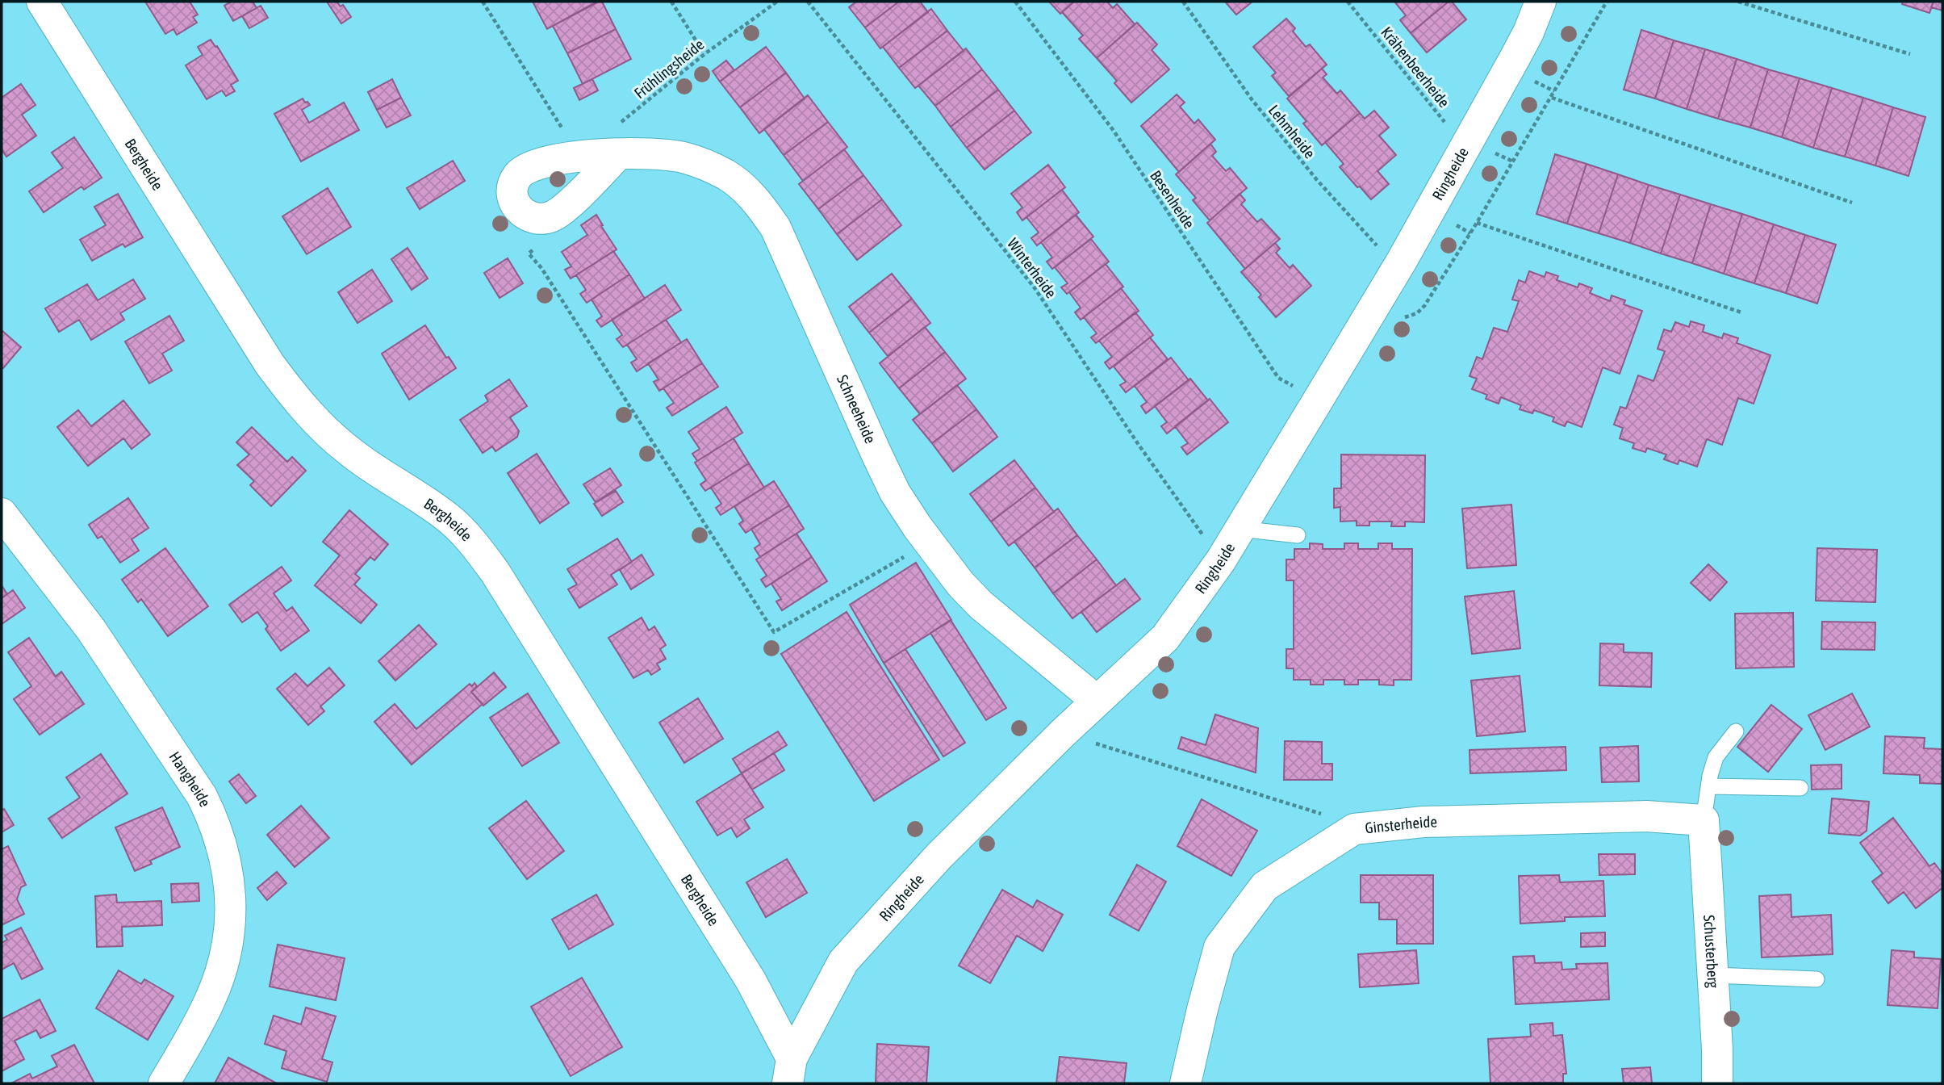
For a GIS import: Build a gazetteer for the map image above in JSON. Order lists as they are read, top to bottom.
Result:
{
  "streets": {
    "street": [
      "Bergheide",
      "Ringheide",
      "Schneeheide",
      "Hangheide",
      "Ginsterheide",
      "Schusterberg"
    ],
    "path": [
      "Krähenbeerheide",
      "Frühlingsheide",
      "Lehmheide",
      "Besenheide",
      "Winterheide"
    ]
  },
  "crossings": [
    ["Krähenbeerheide", "Ringheide"],
    ["Frühlingsheide", "Schneeheide"],
    ["Lehmheide", "Ringheide"],
    ["Bergheide", "Ringheide"],
    ["Ringheide", "Besenheide"],
    ["Ringheide", "Winterheide"],
    ["Ringheide", "Schneeheide"],
    ["Ginsterheide", "Schusterberg"]
  ]
}
